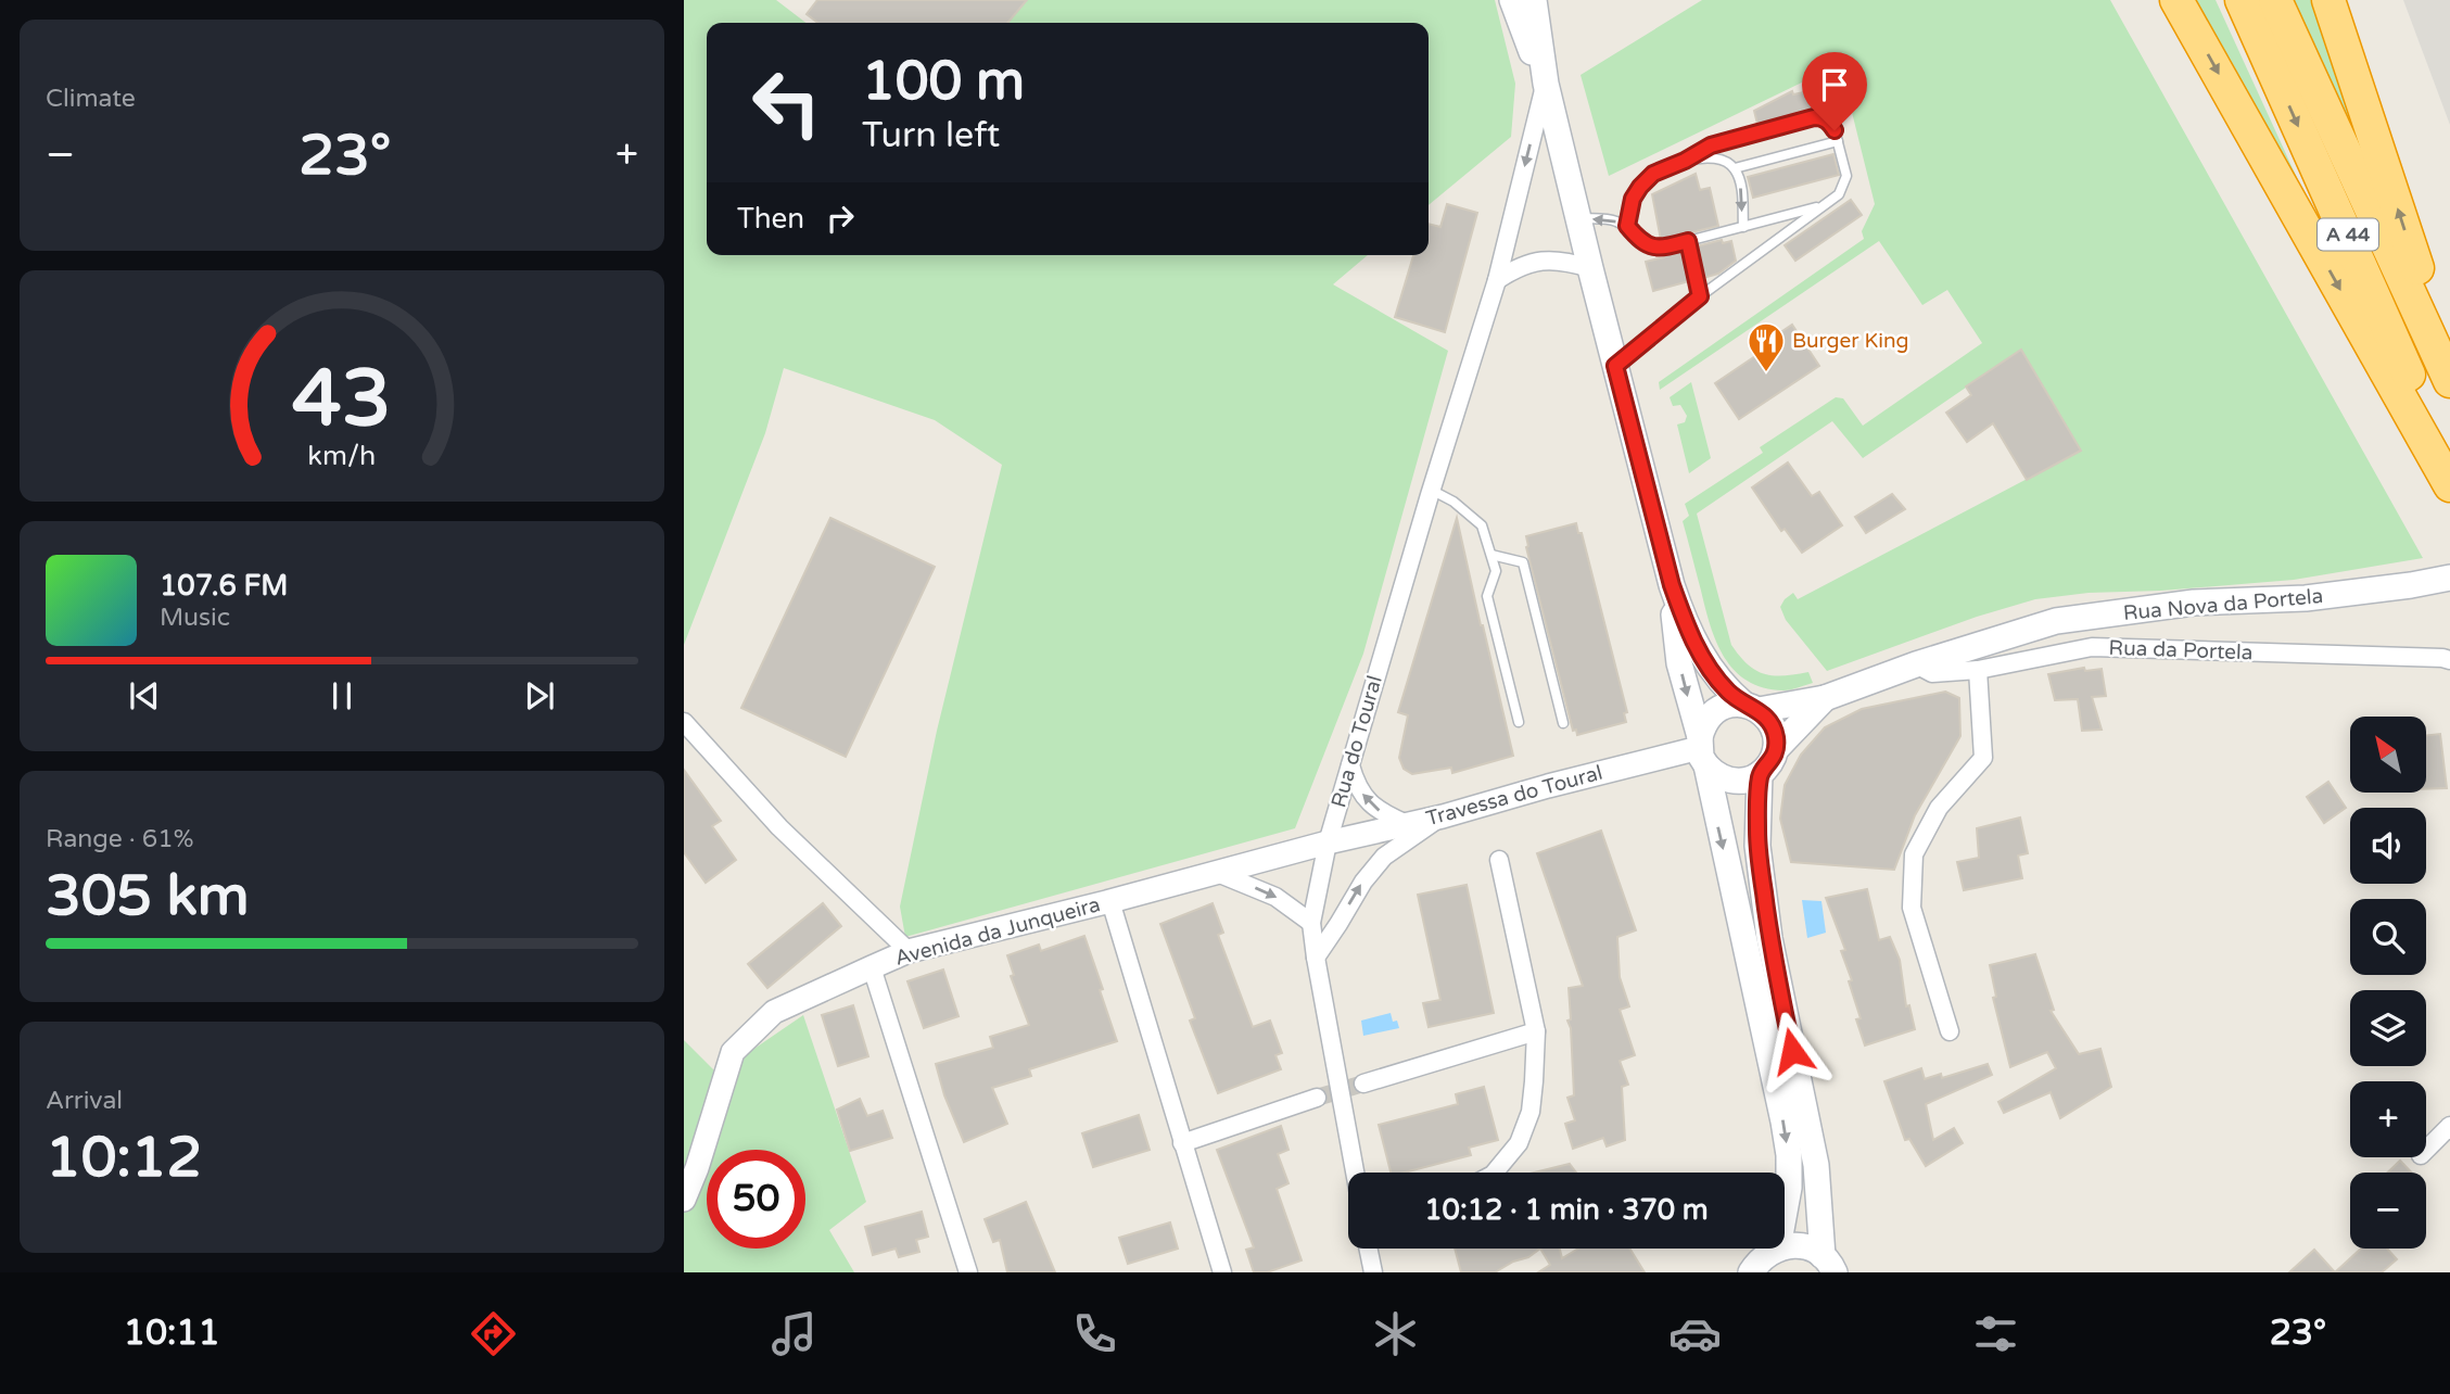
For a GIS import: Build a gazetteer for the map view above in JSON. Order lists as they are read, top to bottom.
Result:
{
  "streets": {
    "highway": ["A 44"],
    "main road": ["Rua Nova da Portela"],
    "street": [
      "Rua da Portela",
      "Rua do Toural",
      "Travessa do Toural",
      "Avenida da Junqueira"
    ]
  },
  "crossings": [
    ["Rua Nova da Portela", "Rua da Portela"],
    ["Rua Nova da Portela", "Travessa do Toural"],
    ["Rua do Toural", "Travessa do Toural"],
    ["Rua do Toural", "Avenida da Junqueira"],
    ["Travessa do Toural", "Avenida da Junqueira"]
  ],
  "places": {
    "restaurant": ["Burger King"]
  },
  "north": "top left",
  "page": {
    "tile": [
      "Climate",
      ["Range · 61%", "305 km"],
      ["Arrival", "10:12"]
    ],
    "turn": ["100 m", "Turn left"],
    "heat": ["−", "23°", "+"],
    "then": "Then",
    "song": ["107.6 FM", "Music"],
    "map_buttons": ["+", "−"],
    "limit": "50",
    "trip": "10:12 · 1 min · 370 m",
    "tabs": ["10:11", "23°"],
    "gauge": ["43", "km/h"]
  }
}
